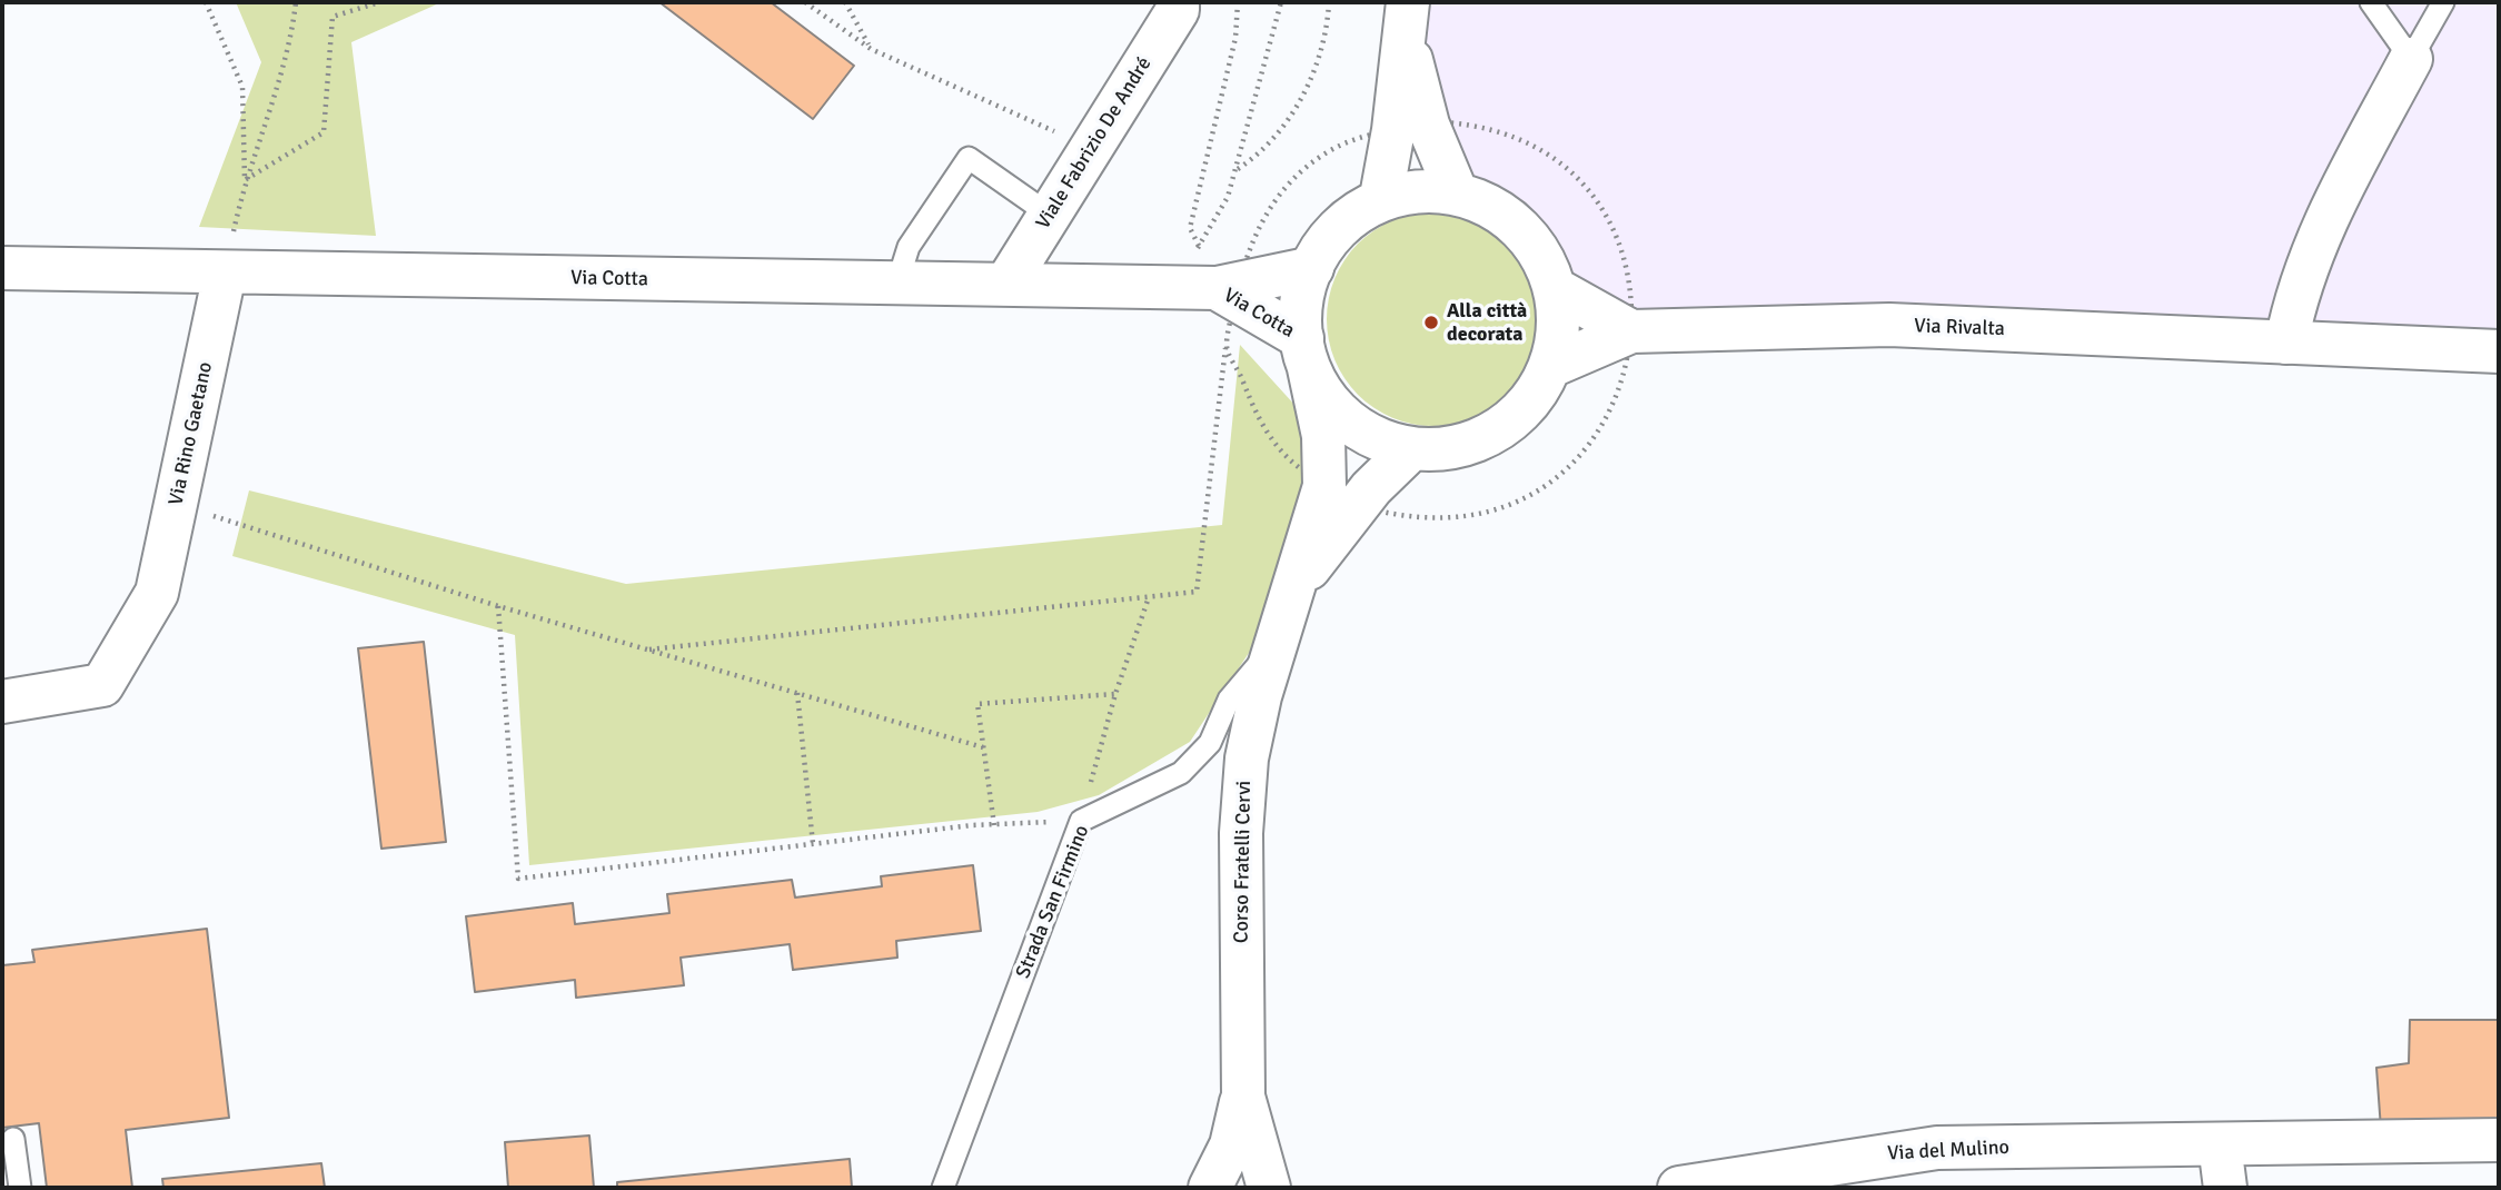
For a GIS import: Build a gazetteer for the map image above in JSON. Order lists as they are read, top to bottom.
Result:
{
  "streets": {
    "street": [
      "Viale Fabrizio De André",
      "Via Cotta",
      "Via Rivalta",
      "Via Rino Gaetano",
      "Corso Fratelli Cervi",
      "Via del Mulino"
    ],
    "lane": ["Strada San Firmino"]
  },
  "crossings": [
    ["Viale Fabrizio De André", "Via Cotta"],
    ["Via Cotta", "Via Rivalta"],
    ["Via Cotta", "Via Rino Gaetano"],
    ["Via Cotta", "Corso Fratelli Cervi"],
    ["Via Rivalta", "Corso Fratelli Cervi"],
    ["Corso Fratelli Cervi", "Strada San Firmino"]
  ],
  "places": ["Alla città decorata"]
}
